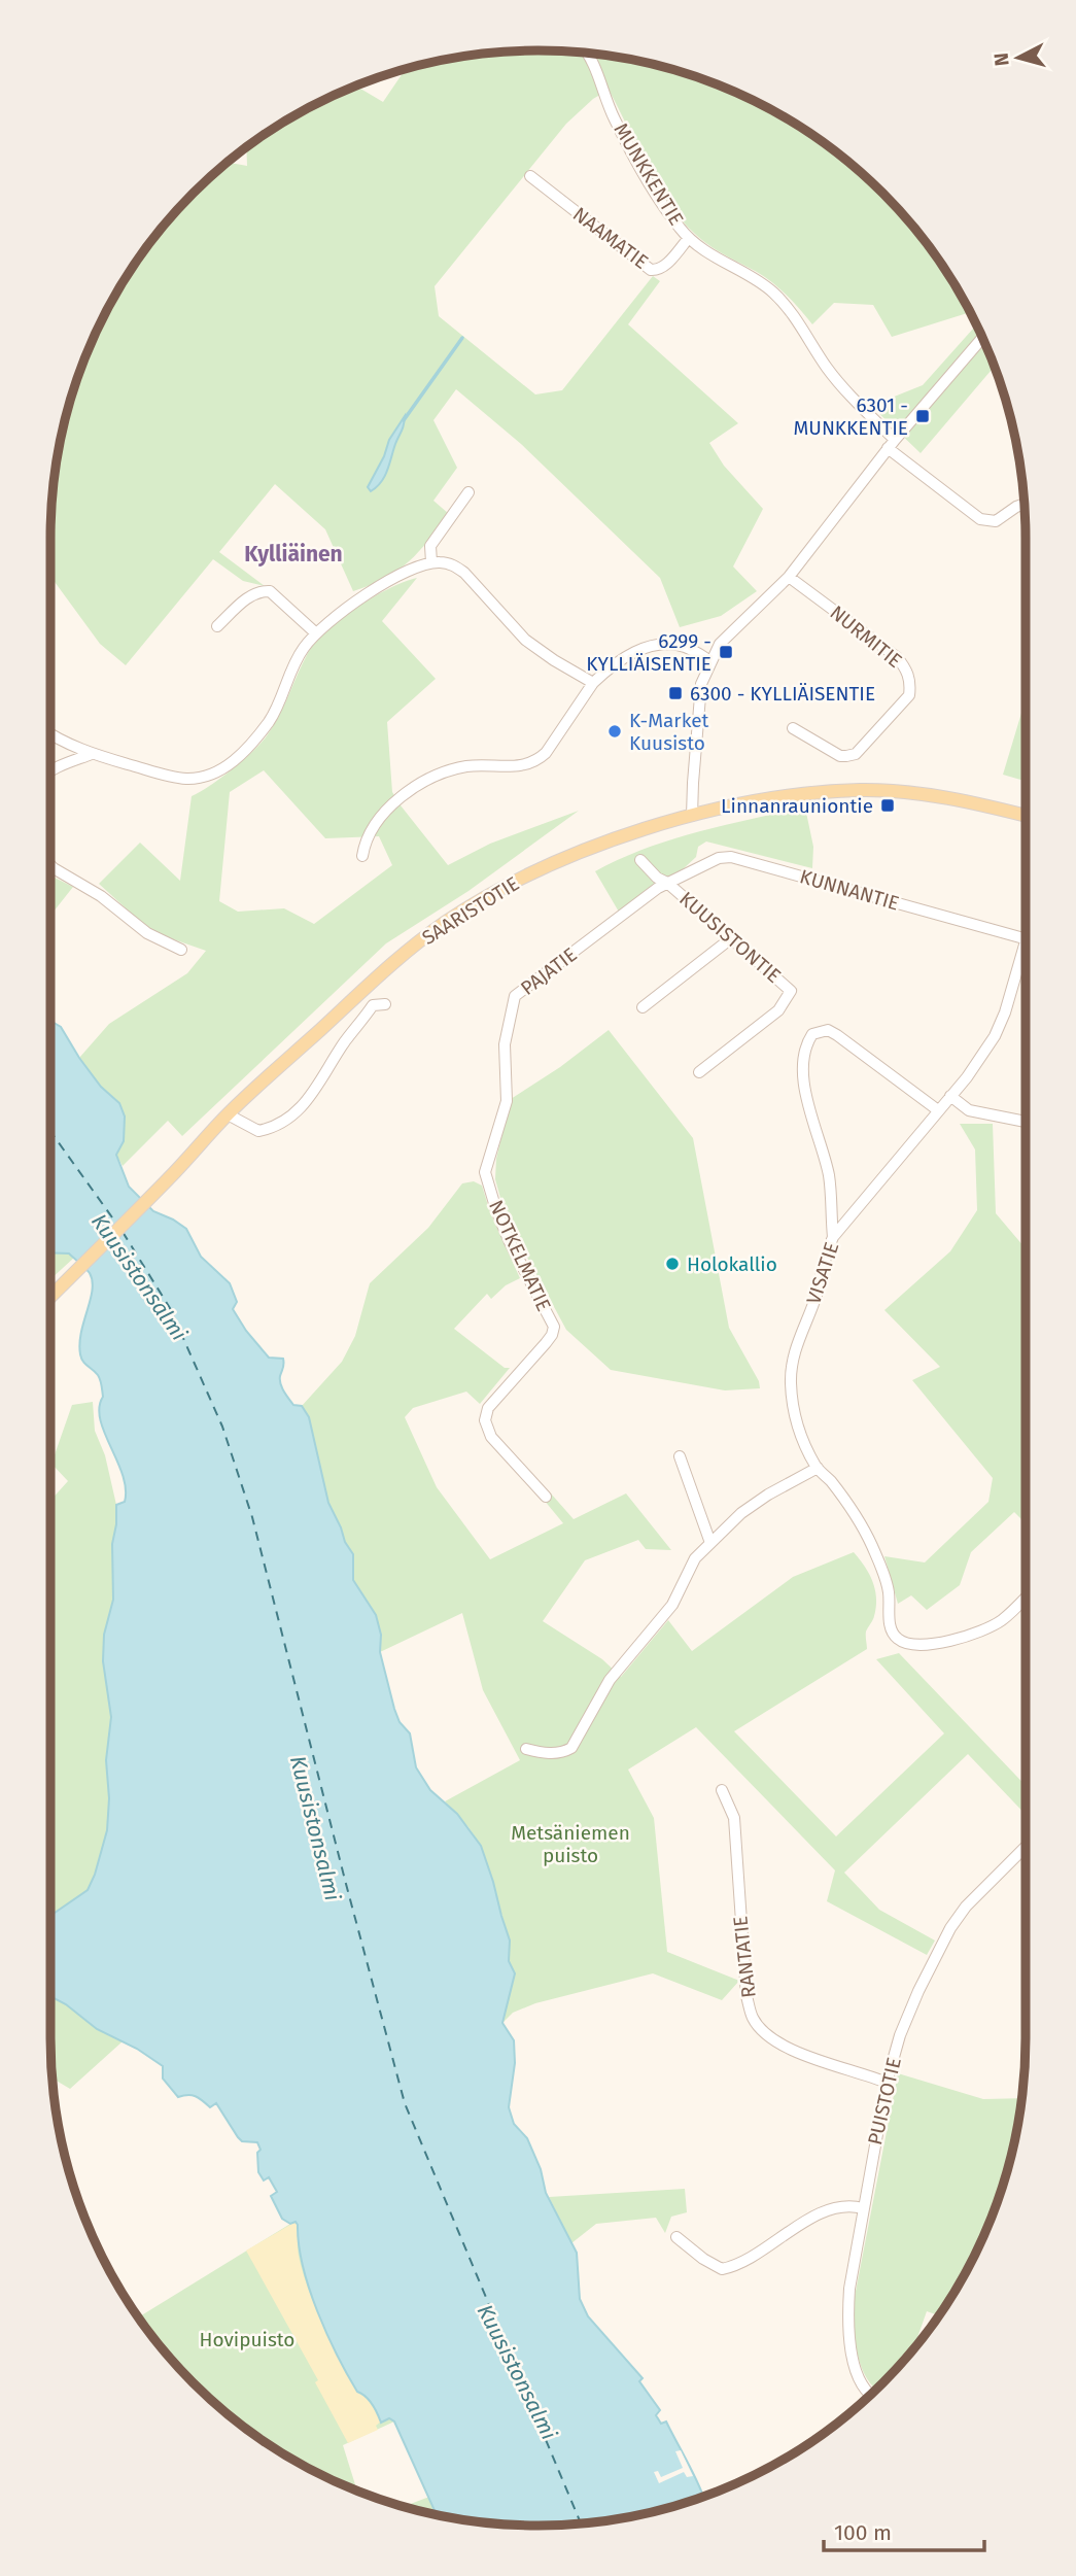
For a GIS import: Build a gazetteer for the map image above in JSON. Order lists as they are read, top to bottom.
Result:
{
  "streets": {
    "main road": ["SAARISTOTIE"],
    "street": [
      "MUNKKENTIE",
      "NAAMATIE",
      "NURMITIE",
      "KUNNANTIE",
      "KUUSISTONTIE",
      "PAJATIE",
      "NOTKELMATIE",
      "VISATIE",
      "RANTATIE",
      "PUISTOTIE"
    ]
  },
  "crossings": [
    ["MUNKKENTIE", "NAAMATIE"],
    ["KUNNANTIE", "KUUSISTONTIE"],
    ["KUNNANTIE", "PAJATIE"],
    ["KUUSISTONTIE", "PAJATIE"],
    ["PAJATIE", "NOTKELMATIE"],
    ["RANTATIE", "PUISTOTIE"]
  ],
  "districts": ["Kylliäinen"],
  "water": ["Kuusistonsalmi"],
  "parks": ["Metsäniemen puisto", "Hovipuisto"],
  "places": {
    "transit": [
      "6301 - MUNKKENTIE",
      "6299 - KYLLIÄISENTIE",
      "6300 - KYLLIÄISENTIE",
      "Linnanrauniontie"
    ],
    "other": ["K-Market Kuusisto", "Holokallio"]
  },
  "scale_bar": "100 m",
  "north": "left"
}
